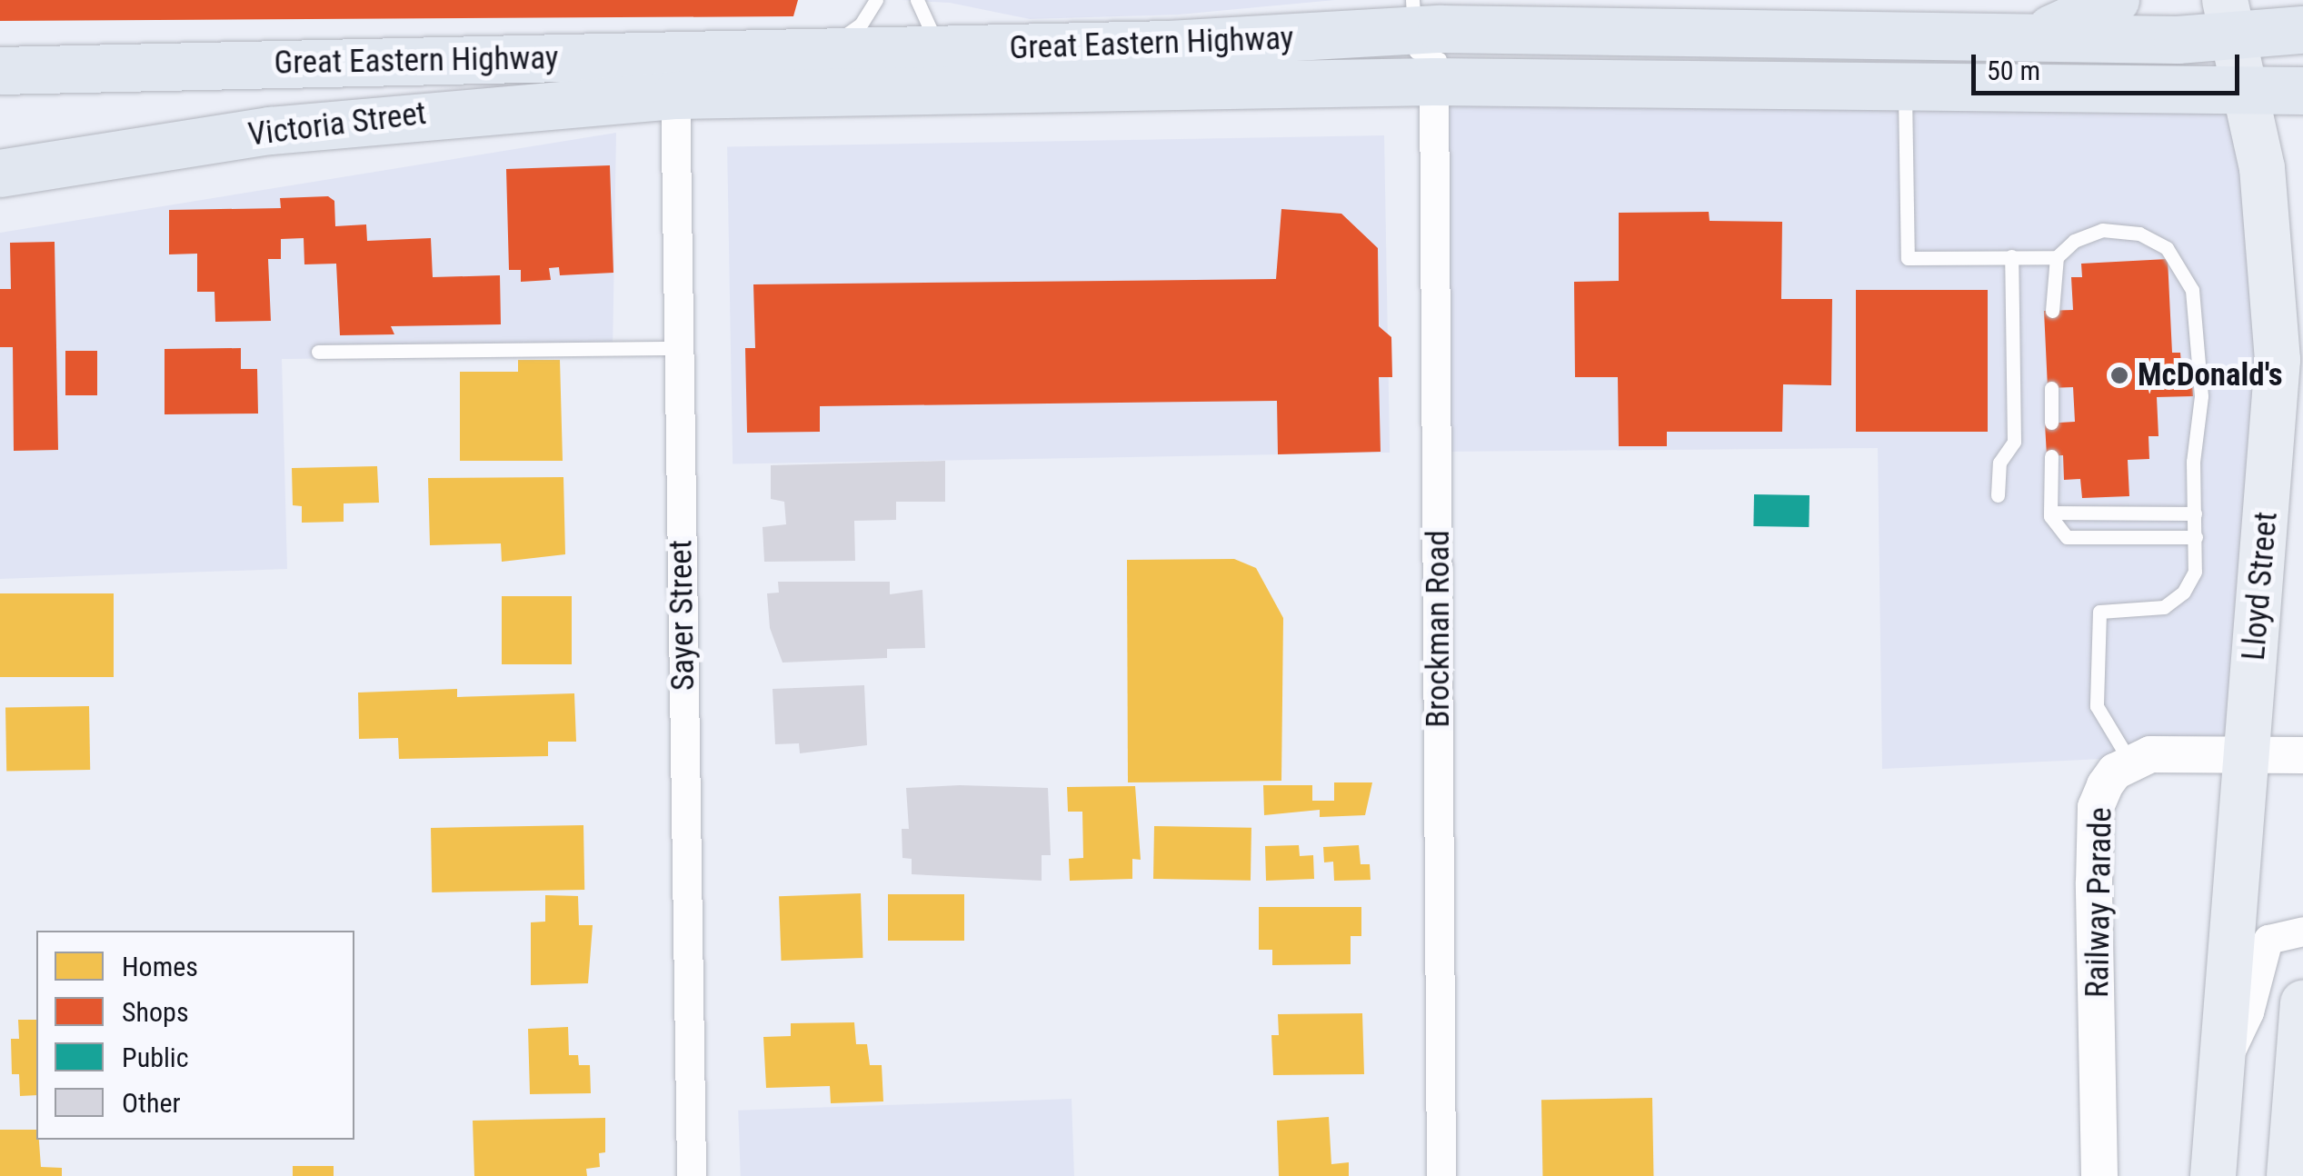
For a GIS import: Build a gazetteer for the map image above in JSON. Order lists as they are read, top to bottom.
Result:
{
  "streets": {
    "highway": ["Great Eastern Highway", "Victoria Street"],
    "main road": ["Lloyd Street"],
    "street": ["Sayer Street", "Brockman Road", "Railway Parade"]
  },
  "crossings": [
    ["Great Eastern Highway", "Victoria Street"],
    ["Great Eastern Highway", "Lloyd Street"],
    ["Great Eastern Highway", "Sayer Street"],
    ["Great Eastern Highway", "Brockman Road"],
    ["Victoria Street", "Sayer Street"],
    ["Lloyd Street", "Railway Parade"]
  ],
  "places": ["McDonald's"],
  "legend": [
    "Homes",
    "Shops",
    "Public",
    "Other"
  ],
  "scale_bar": "50 m"
}
